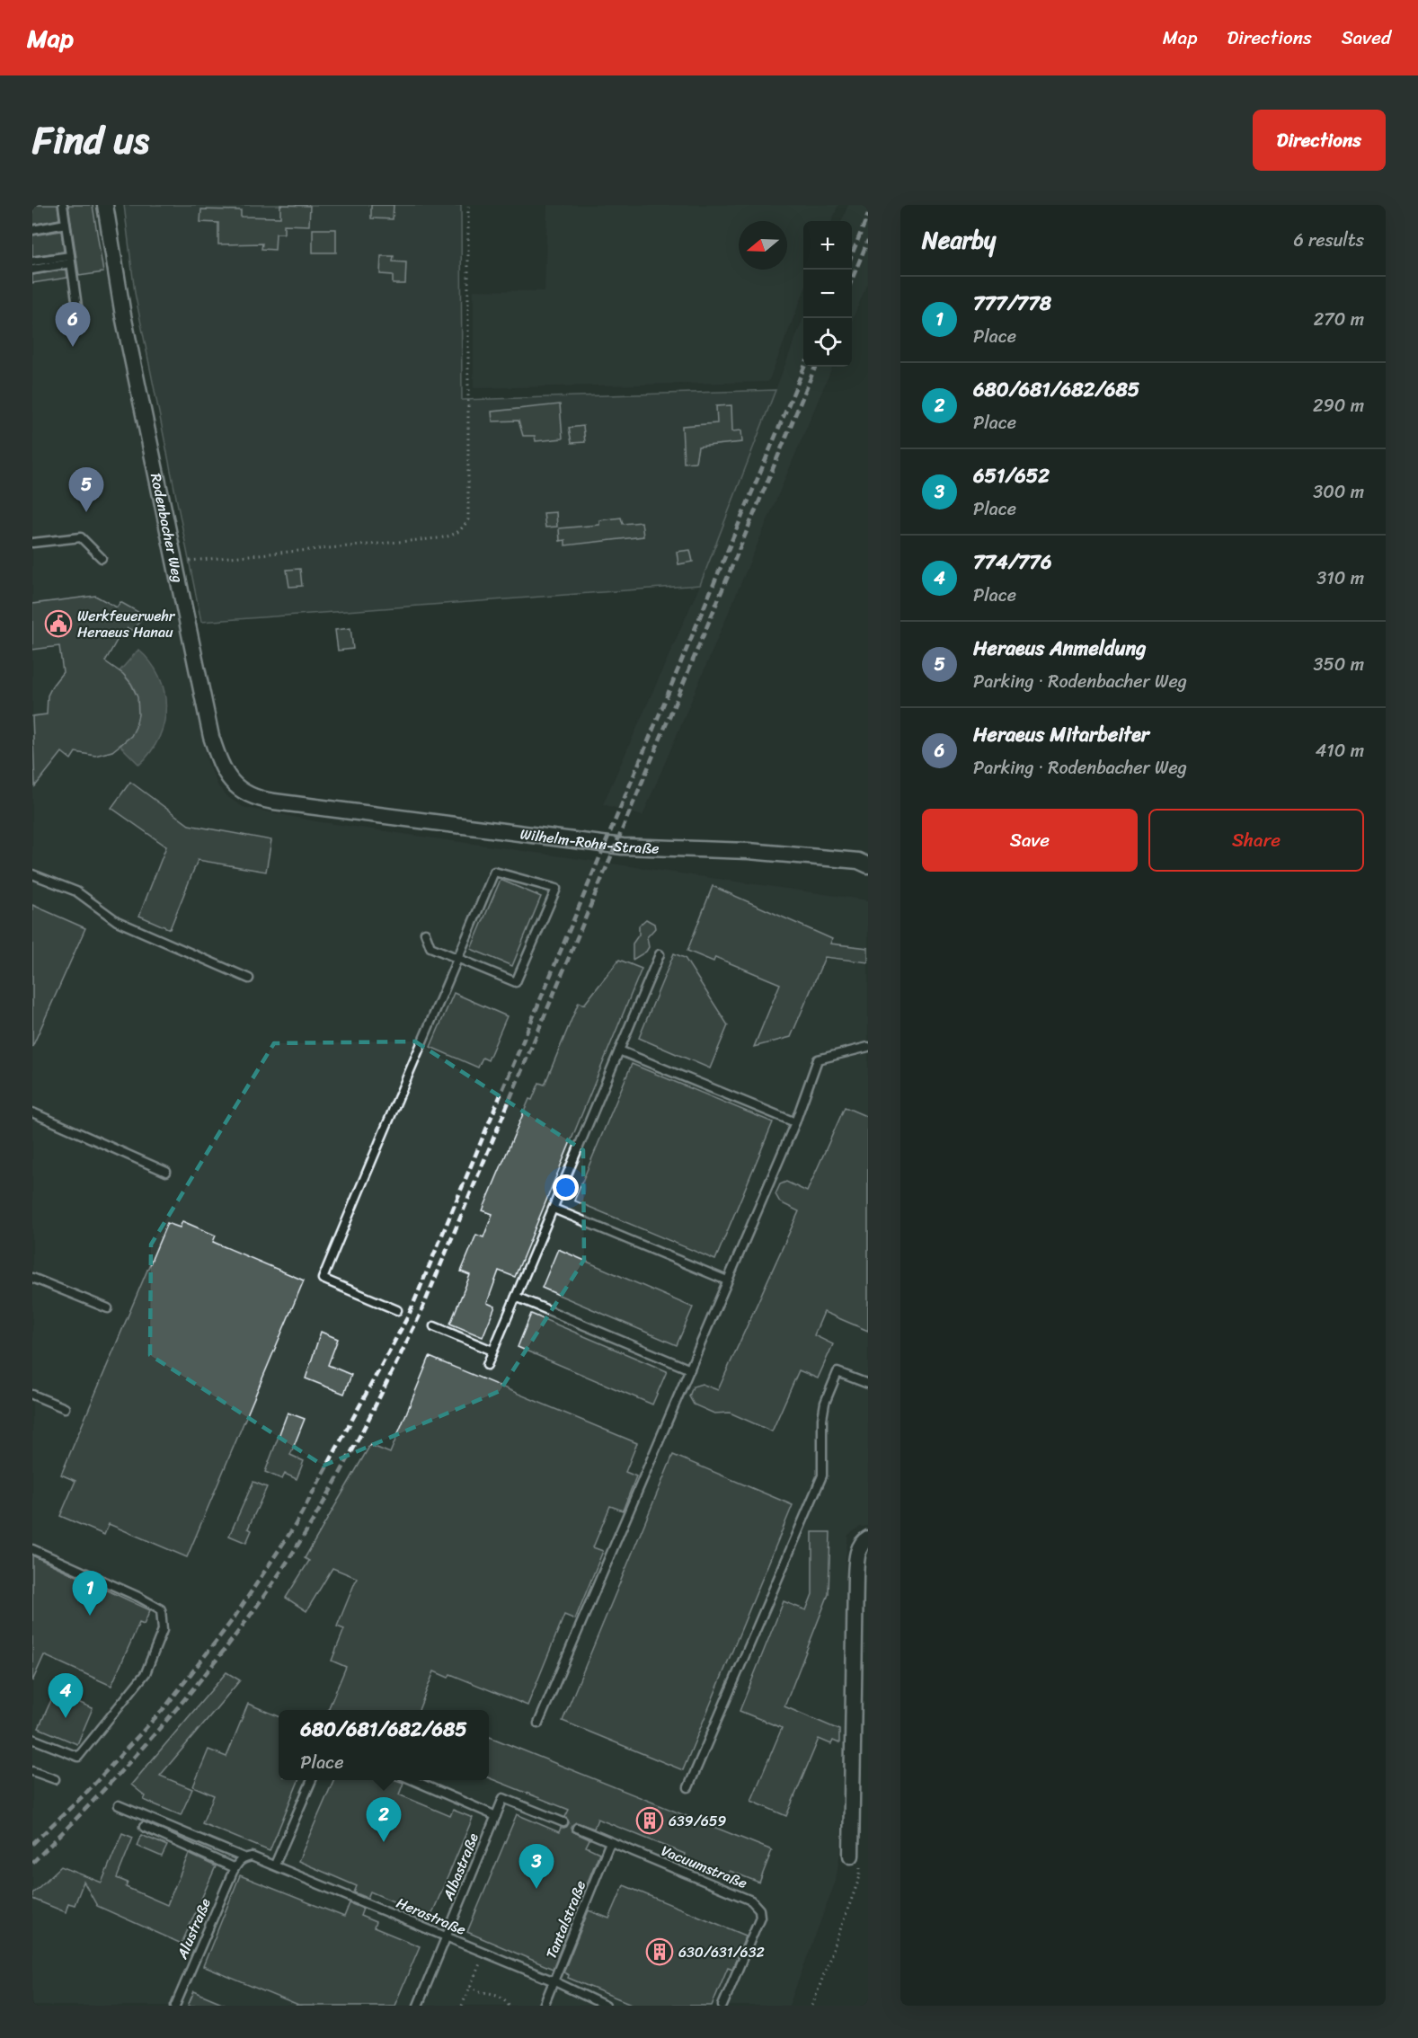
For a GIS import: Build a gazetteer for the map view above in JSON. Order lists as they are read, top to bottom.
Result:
{
  "streets": {
    "street": ["Rodenbacher Weg", "Wilhelm-Rohn-Straße"],
    "lane": [
      "Albastraße",
      "Vacuumstraße",
      "Herastraße",
      "Tantalstraße",
      "Alustraße"
    ]
  },
  "crossings": [
    ["Rodenbacher Weg", "Wilhelm-Rohn-Straße"],
    ["Albastraße", "Herastraße"],
    ["Vacuumstraße", "Tantalstraße"],
    ["Herastraße", "Tantalstraße"],
    ["Herastraße", "Alustraße"]
  ],
  "places": {
    "public building": ["Werkfeuerwehr Heraeus Hanau"],
    "building": ["639/659", "630/631/632"]
  },
  "north": "left",
  "page": {
    "header": "Map",
    "nav": ["Map", "Directions", "Saved"],
    "title": "Find us",
    "buttons": [
      "Directions",
      ["Save", "Share"]
    ],
    "heading": ["Nearby", "6 results"],
    "map_buttons": ["+", "−"],
    "list": [
      {
        "mark": "1",
        "name": "777/778",
        "note": "Place",
        "value": "270 m"
      },
      {
        "mark": "2",
        "name": "680/681/682/685",
        "note": "Place",
        "value": "290 m"
      },
      {
        "mark": "3",
        "name": "651/652",
        "note": "Place",
        "value": "300 m"
      },
      {
        "mark": "4",
        "name": "774/776",
        "note": "Place",
        "value": "310 m"
      },
      {
        "mark": "5",
        "name": "Heraeus Anmeldung",
        "note": "Parking · Rodenbacher Weg",
        "value": "350 m"
      },
      {
        "mark": "6",
        "name": "Heraeus Mitarbeiter",
        "note": "Parking · Rodenbacher Weg",
        "value": "410 m"
      }
    ],
    "pins": [
      "6",
      "5",
      "1",
      "4",
      "2",
      "3"
    ],
    "popup": ["680/681/682/685", "Place"]
  }
}
